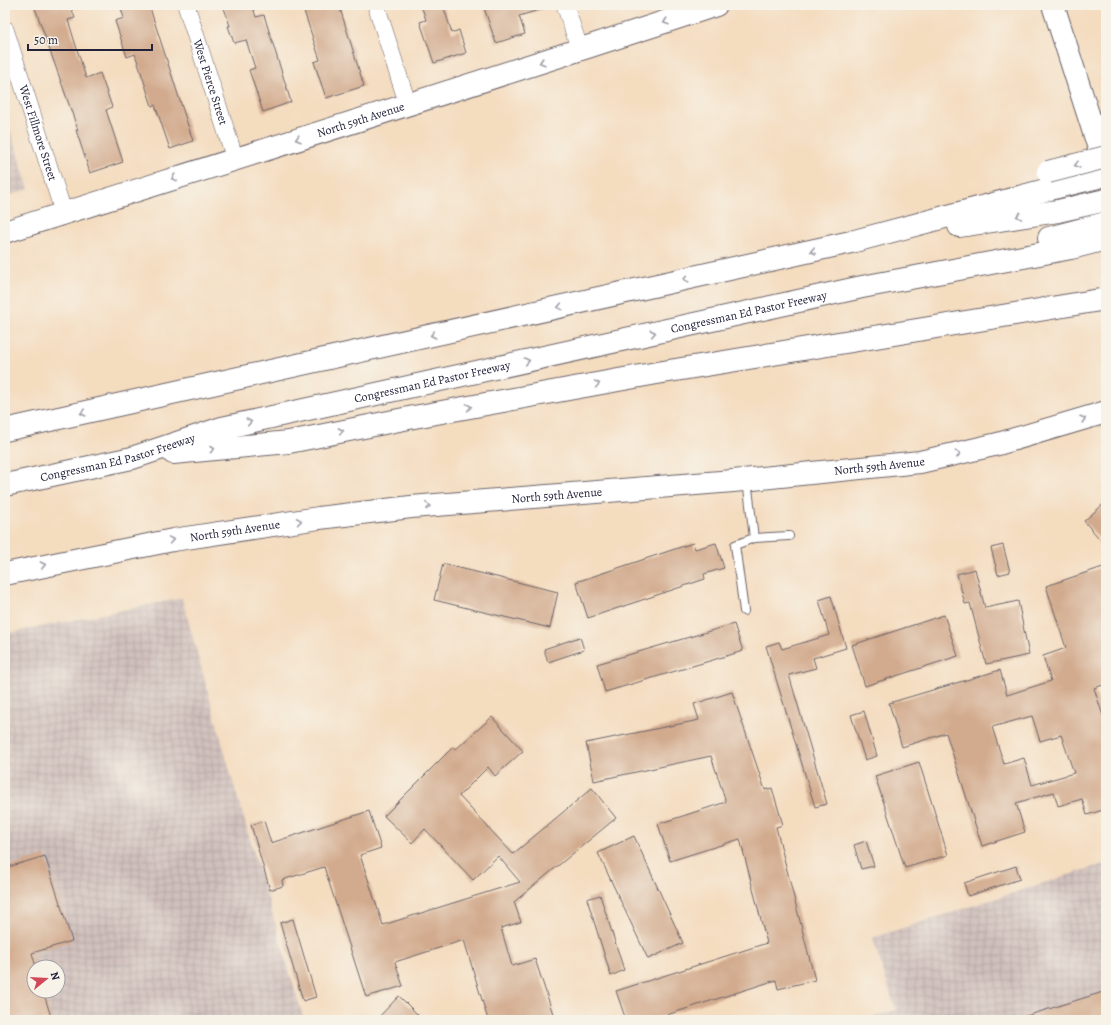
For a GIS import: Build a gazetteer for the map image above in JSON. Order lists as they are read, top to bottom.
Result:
{
  "streets": {
    "main road": ["North 59th Avenue", "Congressman Ed Pastor Freeway"],
    "street": ["West Pierce Street", "West Fillmore Street"]
  },
  "crossings": [
    ["West Pierce Street", "North 59th Avenue"],
    ["North 59th Avenue", "West Fillmore Street"]
  ],
  "scale_bar": "50 m",
  "north": "right"
}
